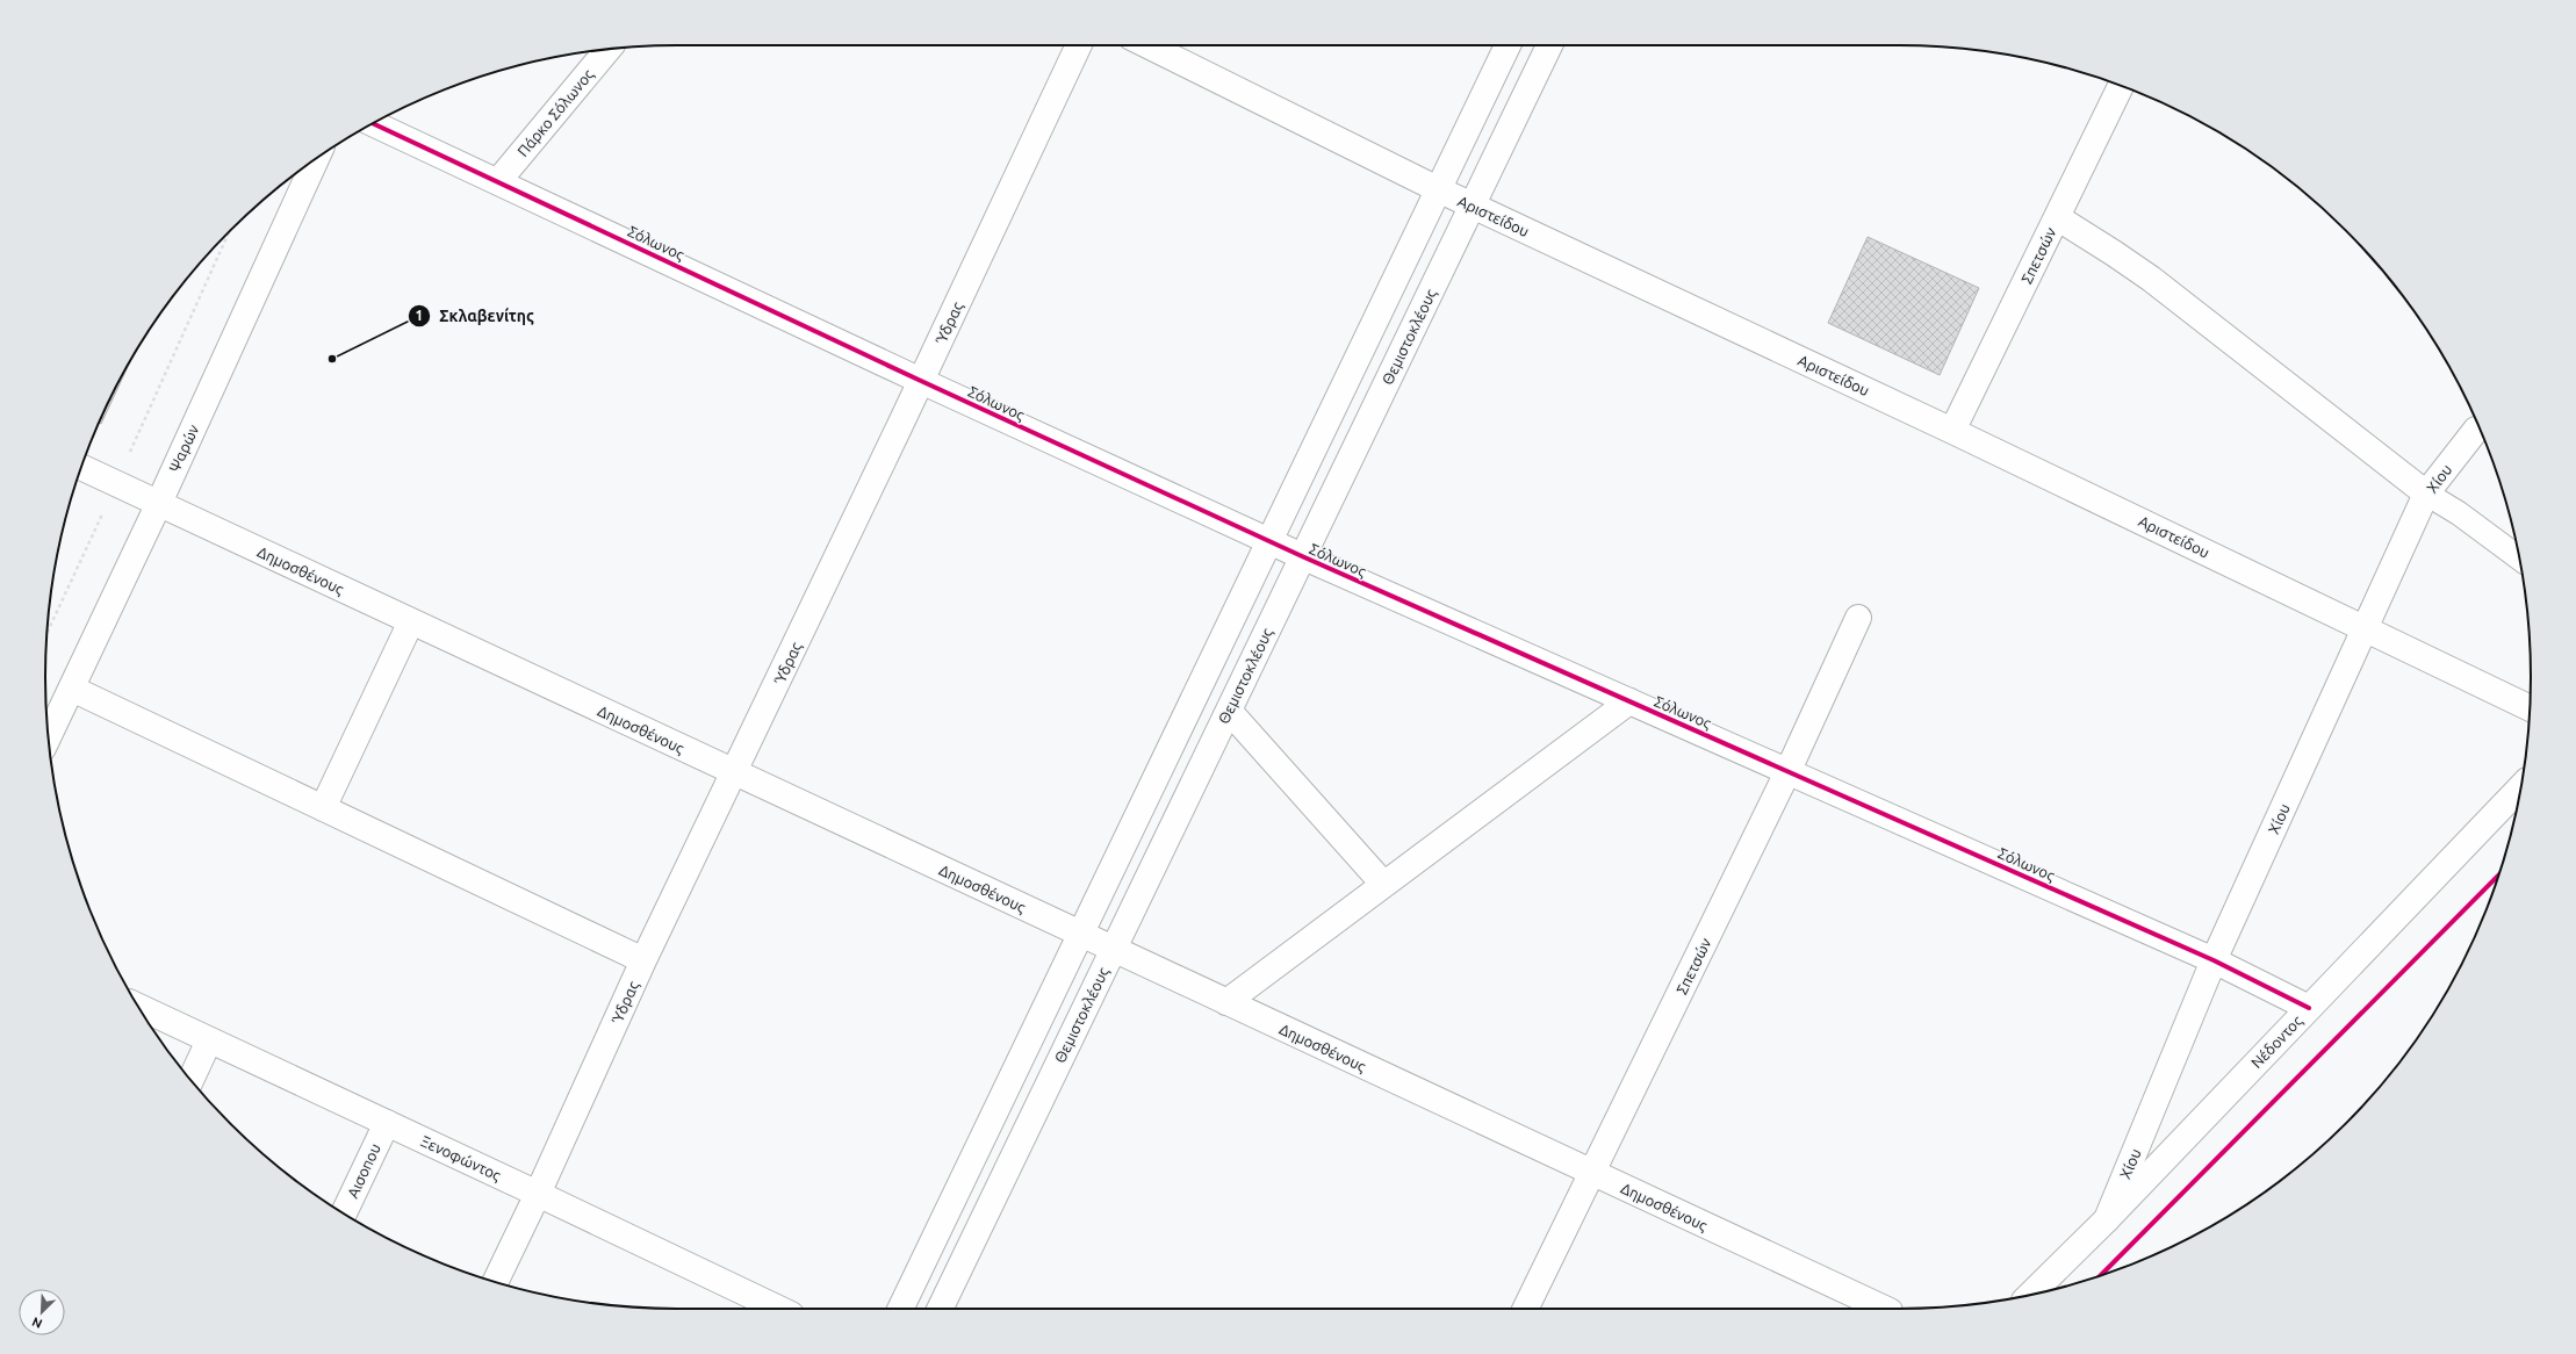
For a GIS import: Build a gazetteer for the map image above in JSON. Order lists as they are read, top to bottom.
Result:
{
  "streets": {
    "street": [
      "Πάρκο Σόλωνος",
      "Αριστείδου",
      "Σόλωνος",
      "Σπετσών",
      "Ύδρας",
      "Θεμιστοκλέους",
      "Ψαρών",
      "Χίου",
      "Δημοσθένους",
      "Νέδοντος",
      "Ξενοφώντος",
      "Αισοπου"
    ]
  },
  "crossings": [
    ["Πάρκο Σόλωνος", "Σόλωνος"],
    ["Αριστείδου", "Σπετσών"],
    ["Αριστείδου", "Θεμιστοκλέους"],
    ["Αριστείδου", "Χίου"],
    ["Σόλωνος", "Σπετσών"],
    ["Σόλωνος", "Ύδρας"],
    ["Σόλωνος", "Θεμιστοκλέους"],
    ["Σόλωνος", "Χίου"],
    ["Σόλωνος", "Νέδοντος"],
    ["Σπετσών", "Δημοσθένους"],
    ["Ύδρας", "Δημοσθένους"],
    ["Ύδρας", "Ξενοφώντος"],
    ["Θεμιστοκλέους", "Δημοσθένους"],
    ["Ψαρών", "Δημοσθένους"],
    ["Χίου", "Νέδοντος"],
    ["Ξενοφώντος", "Αισοπου"]
  ],
  "places": ["Σκλαβενίτης"],
  "north": "bottom left"
}
